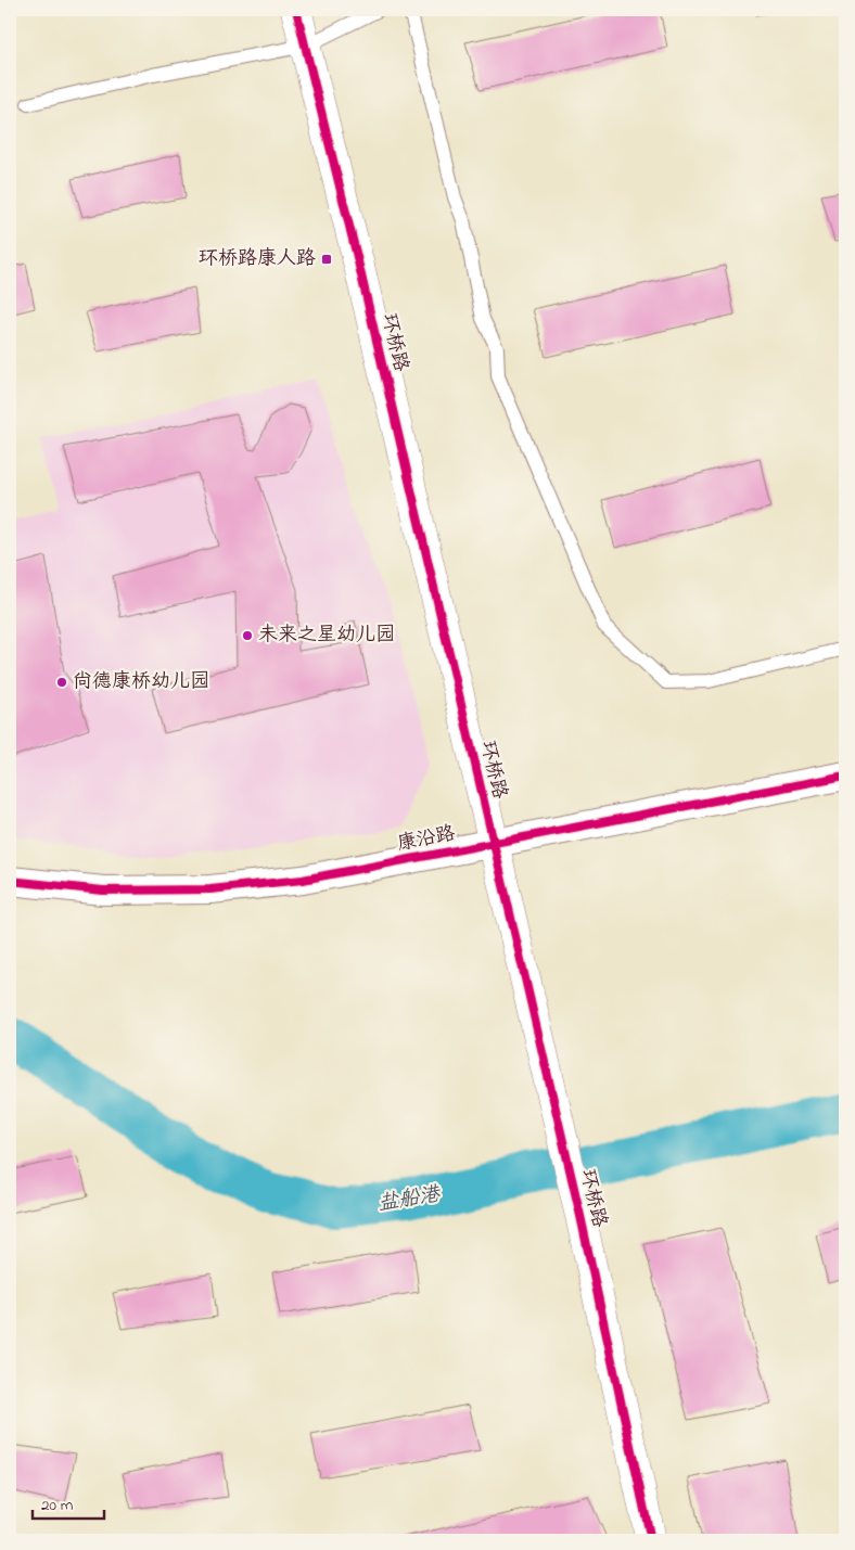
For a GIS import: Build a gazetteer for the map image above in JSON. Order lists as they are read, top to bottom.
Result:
{
  "streets": {
    "street": ["环桥路", "康沿路"]
  },
  "crossings": [
    ["环桥路", "康沿路"]
  ],
  "water": ["盐船港"],
  "places": {
    "transit": ["环桥路康人路"],
    "other": ["未来之星幼儿园", "尚德康桥幼儿园"]
  },
  "scale_bar": "20 m"
}
